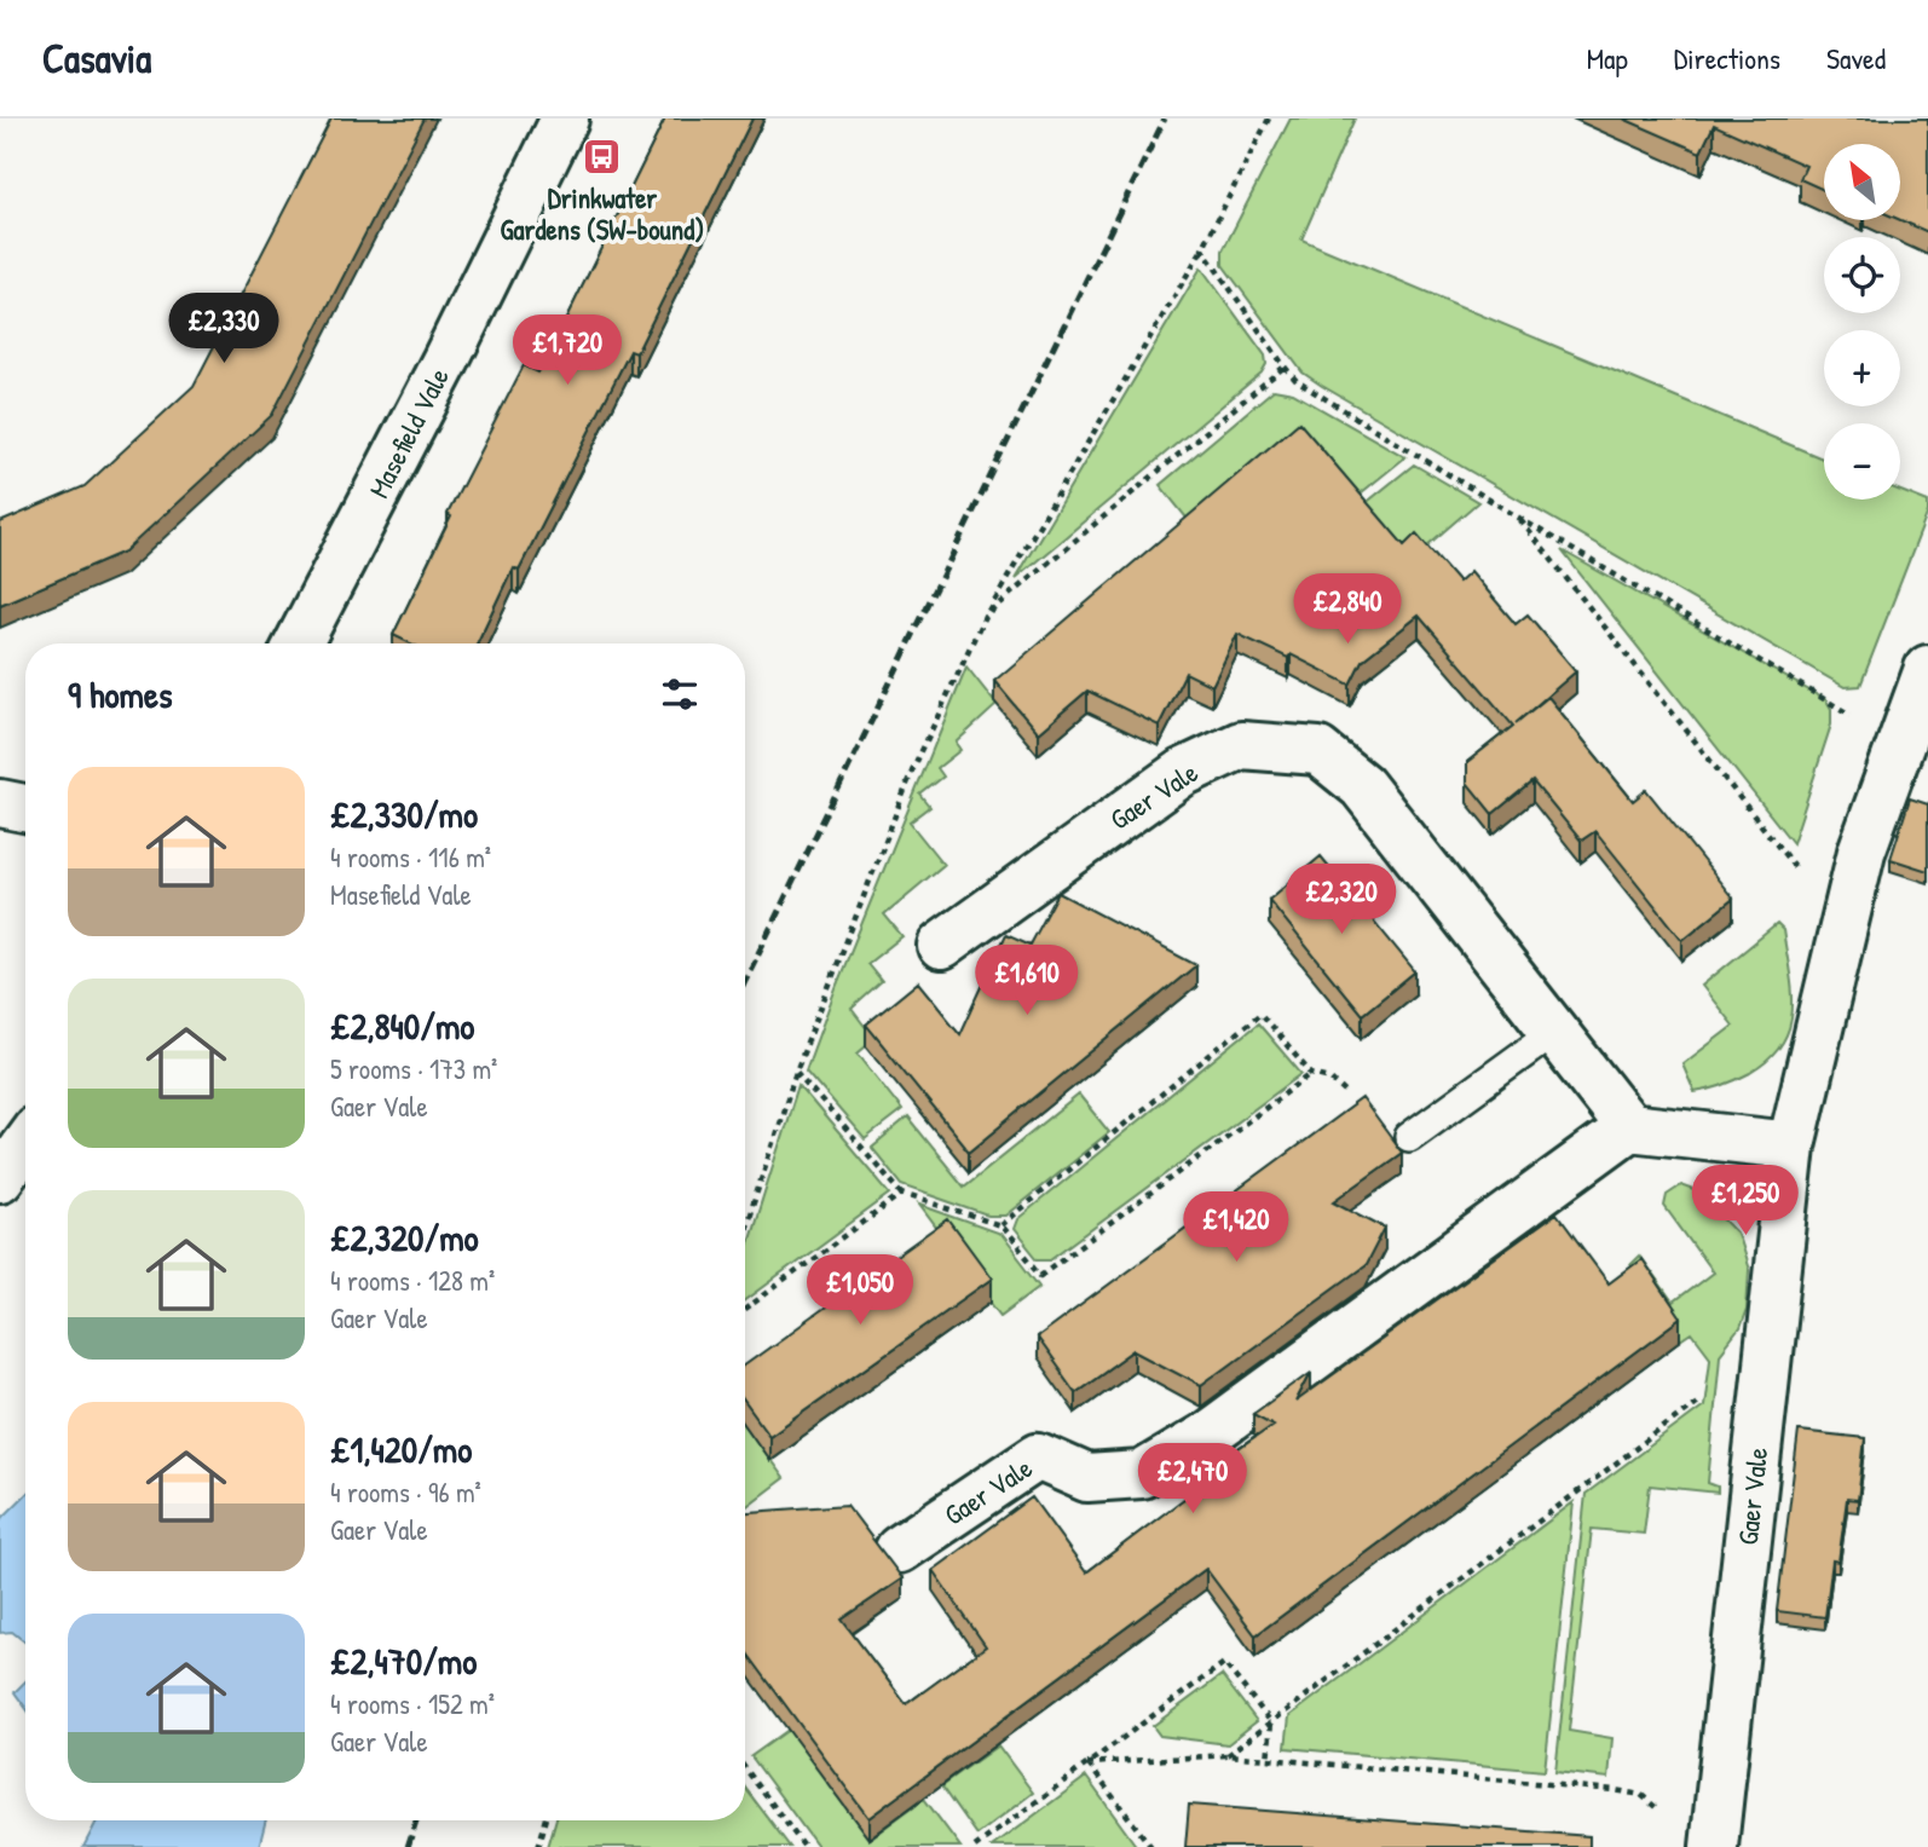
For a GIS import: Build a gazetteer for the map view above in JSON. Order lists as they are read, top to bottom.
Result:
{
  "streets": {
    "street": ["Masefield Vale", "Gaer Vale"]
  },
  "places": {
    "bus stop": ["Drinkwater Gardens (SW-bound)"]
  },
  "north": "top left",
  "page": {
    "header": "Casavia",
    "nav": ["Map", "Directions", "Saved"],
    "map_buttons": ["+", "−"],
    "price": [
      "£2,330",
      "£1,720",
      "£2,840",
      "£2,320",
      "£1,610",
      "£1,250",
      "£1,420",
      "£1,050",
      "£2,470"
    ],
    "heading": "9 homes",
    "list": [
      {
        "name": "£2,330/mo",
        "note": "4 rooms · 116 m² · Masefield Vale"
      },
      {
        "name": "£2,840/mo",
        "note": "5 rooms · 173 m² · Gaer Vale"
      },
      {
        "name": "£2,320/mo",
        "note": "4 rooms · 128 m² · Gaer Vale"
      },
      {
        "name": "£1,420/mo",
        "note": "4 rooms · 96 m² · Gaer Vale"
      },
      {
        "name": "£2,470/mo",
        "note": "4 rooms · 152 m² · Gaer Vale"
      }
    ]
  }
}
